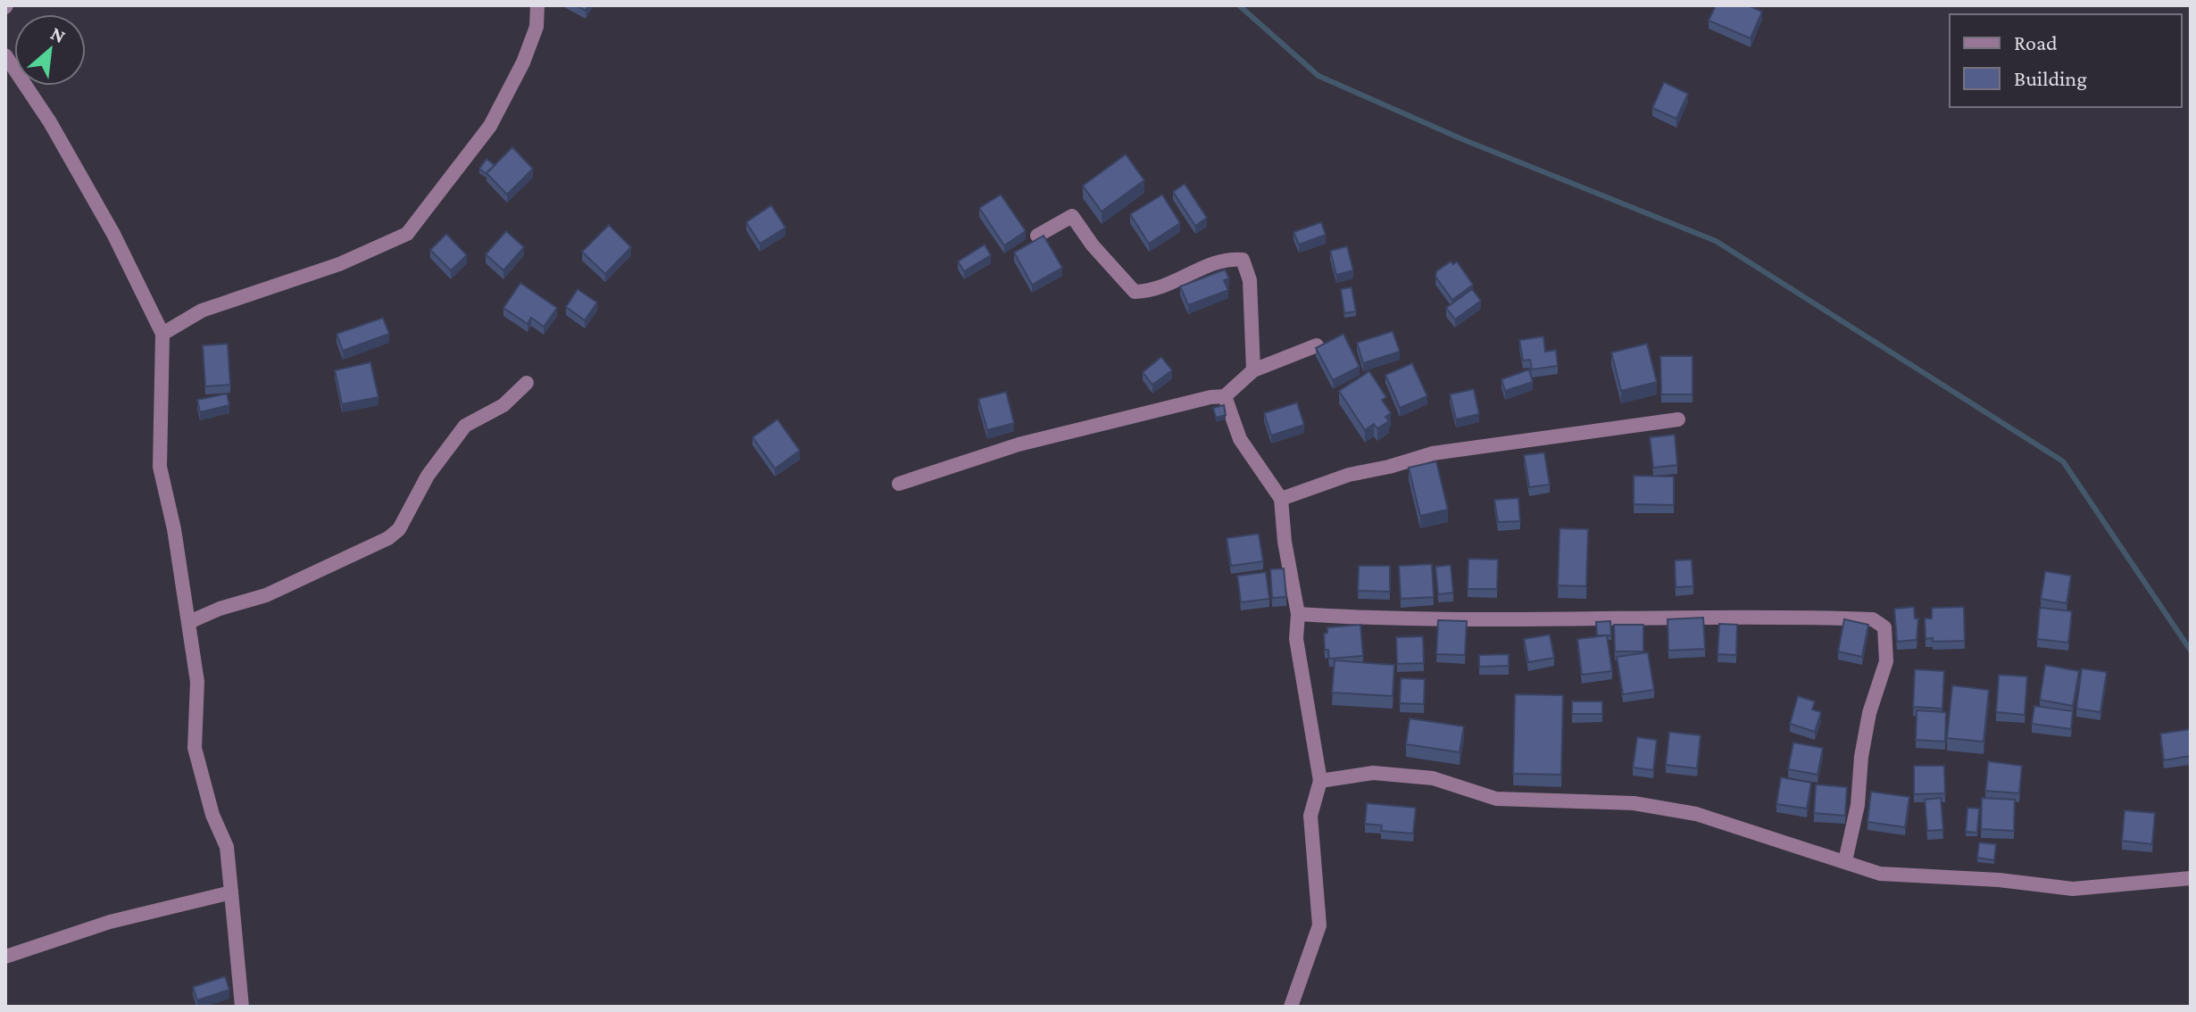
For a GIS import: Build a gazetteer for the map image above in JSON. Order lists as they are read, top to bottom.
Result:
{
  "legend": ["Road", "Building"],
  "north": "top right"
}
